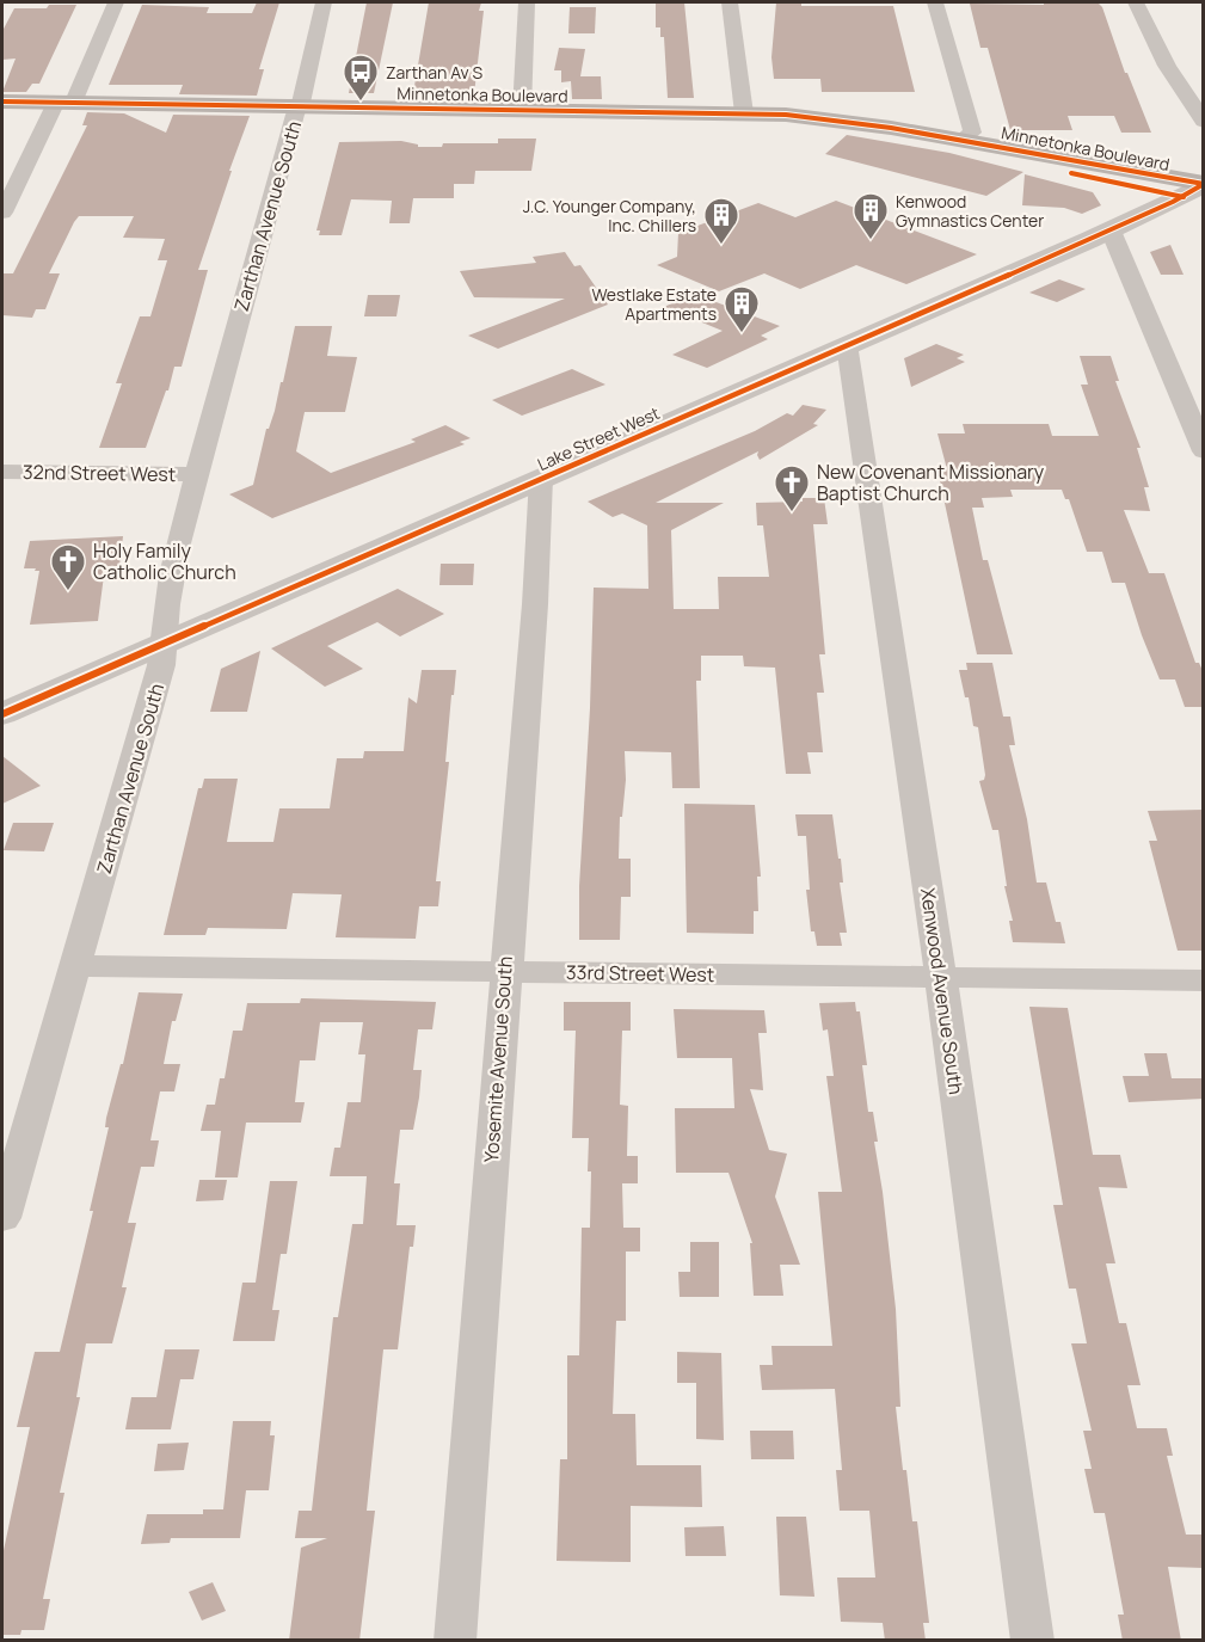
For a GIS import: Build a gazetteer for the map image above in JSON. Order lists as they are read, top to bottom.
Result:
{
  "streets": {
    "main road": ["Minnetonka Boulevard"],
    "street": [
      "Zarthan Avenue South",
      "Lake Street West",
      "32nd Street West",
      "33rd Street West",
      "Xenwood Avenue South",
      "Yosemite Avenue South"
    ]
  },
  "crossings": [
    ["Minnetonka Boulevard", "Zarthan Avenue South"],
    ["Minnetonka Boulevard", "Lake Street West"],
    ["Zarthan Avenue South", "Lake Street West"],
    ["Zarthan Avenue South", "32nd Street West"],
    ["Zarthan Avenue South", "33rd Street West"],
    ["Lake Street West", "Xenwood Avenue South"],
    ["Lake Street West", "Yosemite Avenue South"],
    ["33rd Street West", "Xenwood Avenue South"],
    ["33rd Street West", "Yosemite Avenue South"]
  ],
  "places": {
    "bus stop": ["Zarthan Av S"],
    "building": ["Kenwood Gymnastics Center", "J.C. Younger Company, Inc. Chillers", "Westlake Estate Apartments"],
    "church": ["New Covenant Missionary Baptist Church", "Holy Family Catholic Church"]
  }
}
